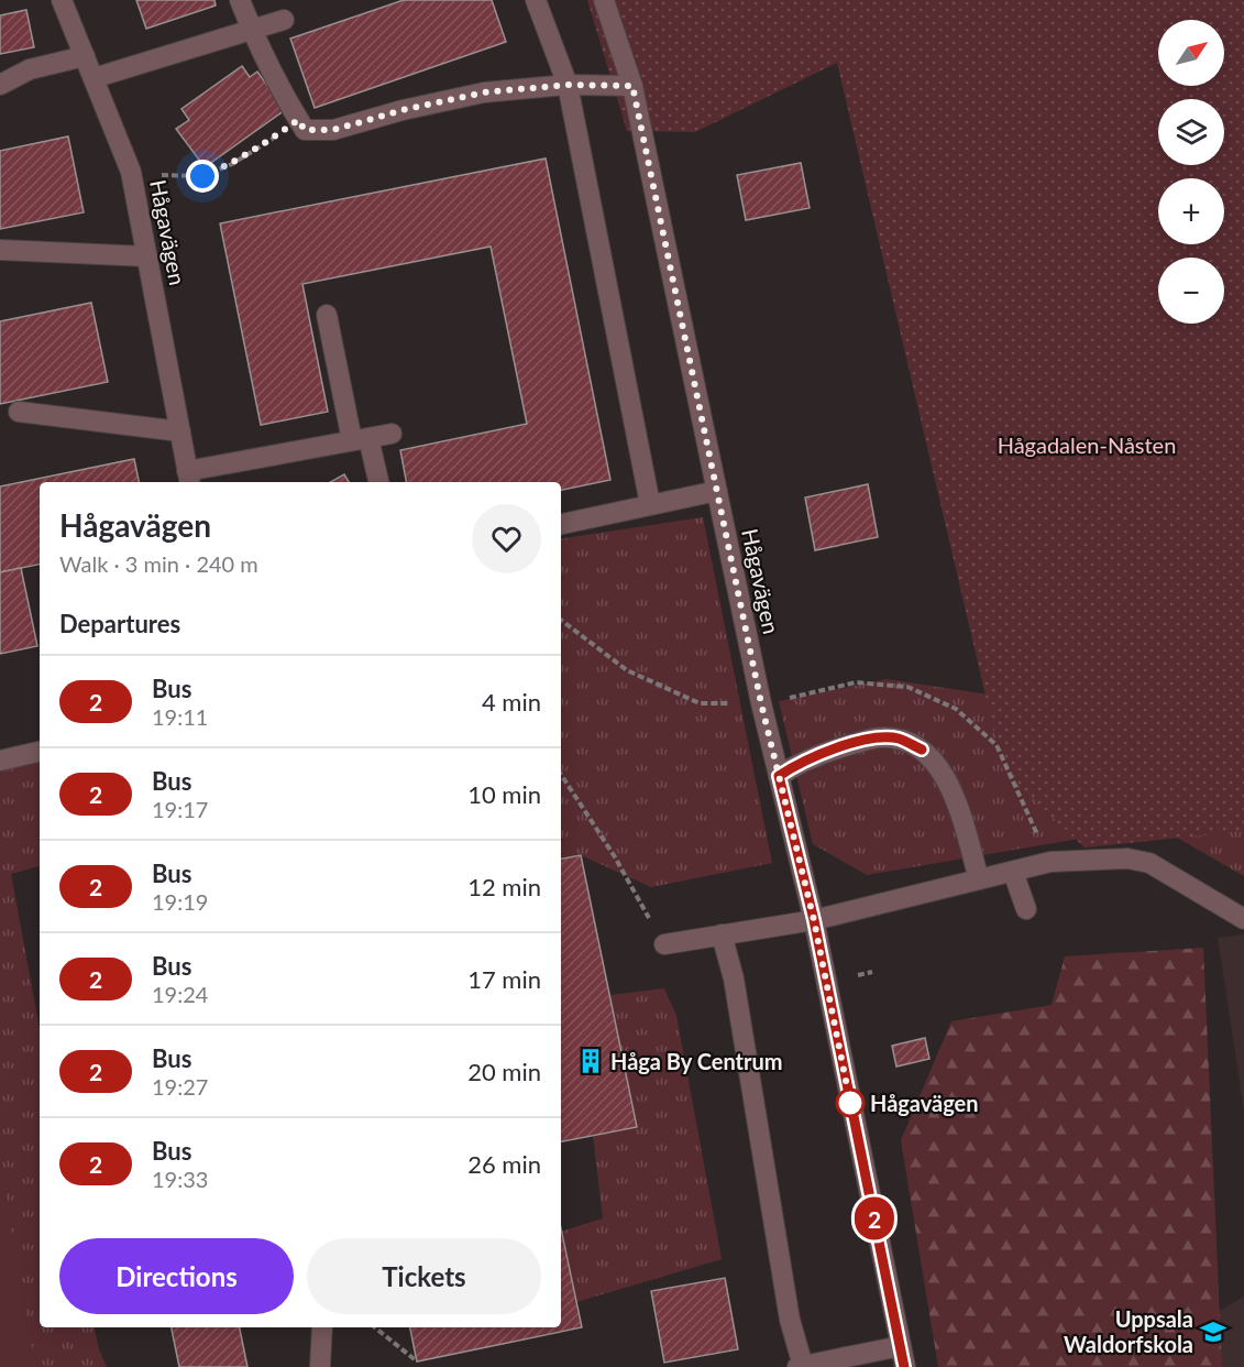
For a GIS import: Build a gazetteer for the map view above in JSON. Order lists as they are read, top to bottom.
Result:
{
  "streets": {
    "street": ["Hågavägen"]
  },
  "parks": ["Hågadalen-Nåsten"],
  "places": {
    "building": ["Håga By Centrum"],
    "other": ["Hågavägen"],
    "school or university": ["Uppsala Waldorfskola"]
  },
  "lines": ["bus line 2"],
  "north": "top right",
  "page": {
    "on_map": "2",
    "map_buttons": ["+", "−"],
    "heading": [
      ["Hågavägen", "Walk · 3 min · 240 m"],
      "Departures"
    ],
    "list": [
      {
        "mark": "2",
        "name": "Bus",
        "note": "19:11",
        "value": "4 min"
      },
      {
        "mark": "2",
        "name": "Bus",
        "note": "19:17",
        "value": "10 min"
      },
      {
        "mark": "2",
        "name": "Bus",
        "note": "19:19",
        "value": "12 min"
      },
      {
        "mark": "2",
        "name": "Bus",
        "note": "19:24",
        "value": "17 min"
      },
      {
        "mark": "2",
        "name": "Bus",
        "note": "19:27",
        "value": "20 min"
      },
      {
        "mark": "2",
        "name": "Bus",
        "note": "19:33",
        "value": "26 min"
      }
    ],
    "buttons": ["Directions", "Tickets"]
  }
}
